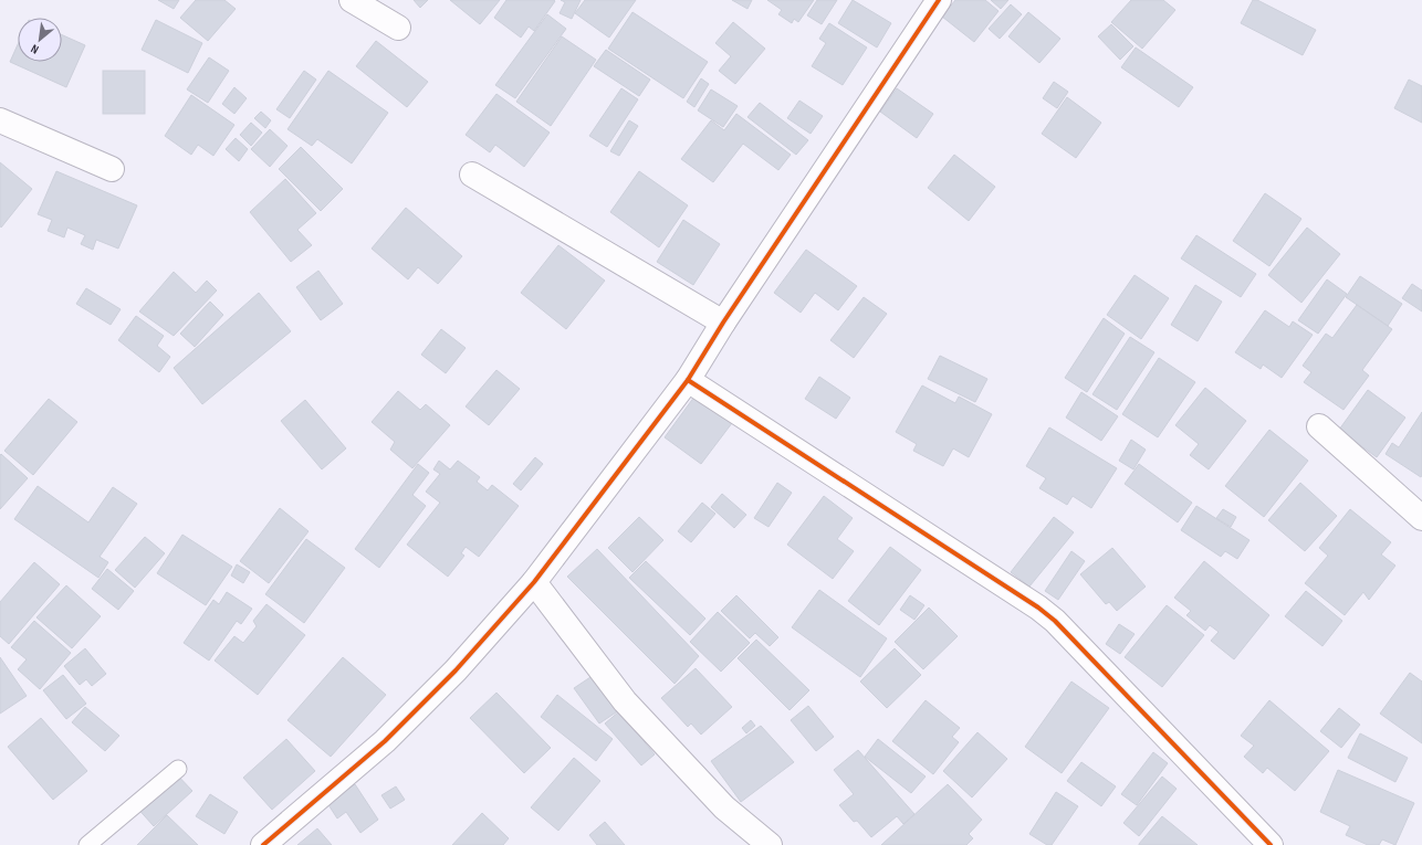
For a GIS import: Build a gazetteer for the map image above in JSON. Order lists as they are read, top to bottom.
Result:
{
  "north": "bottom left"
}
